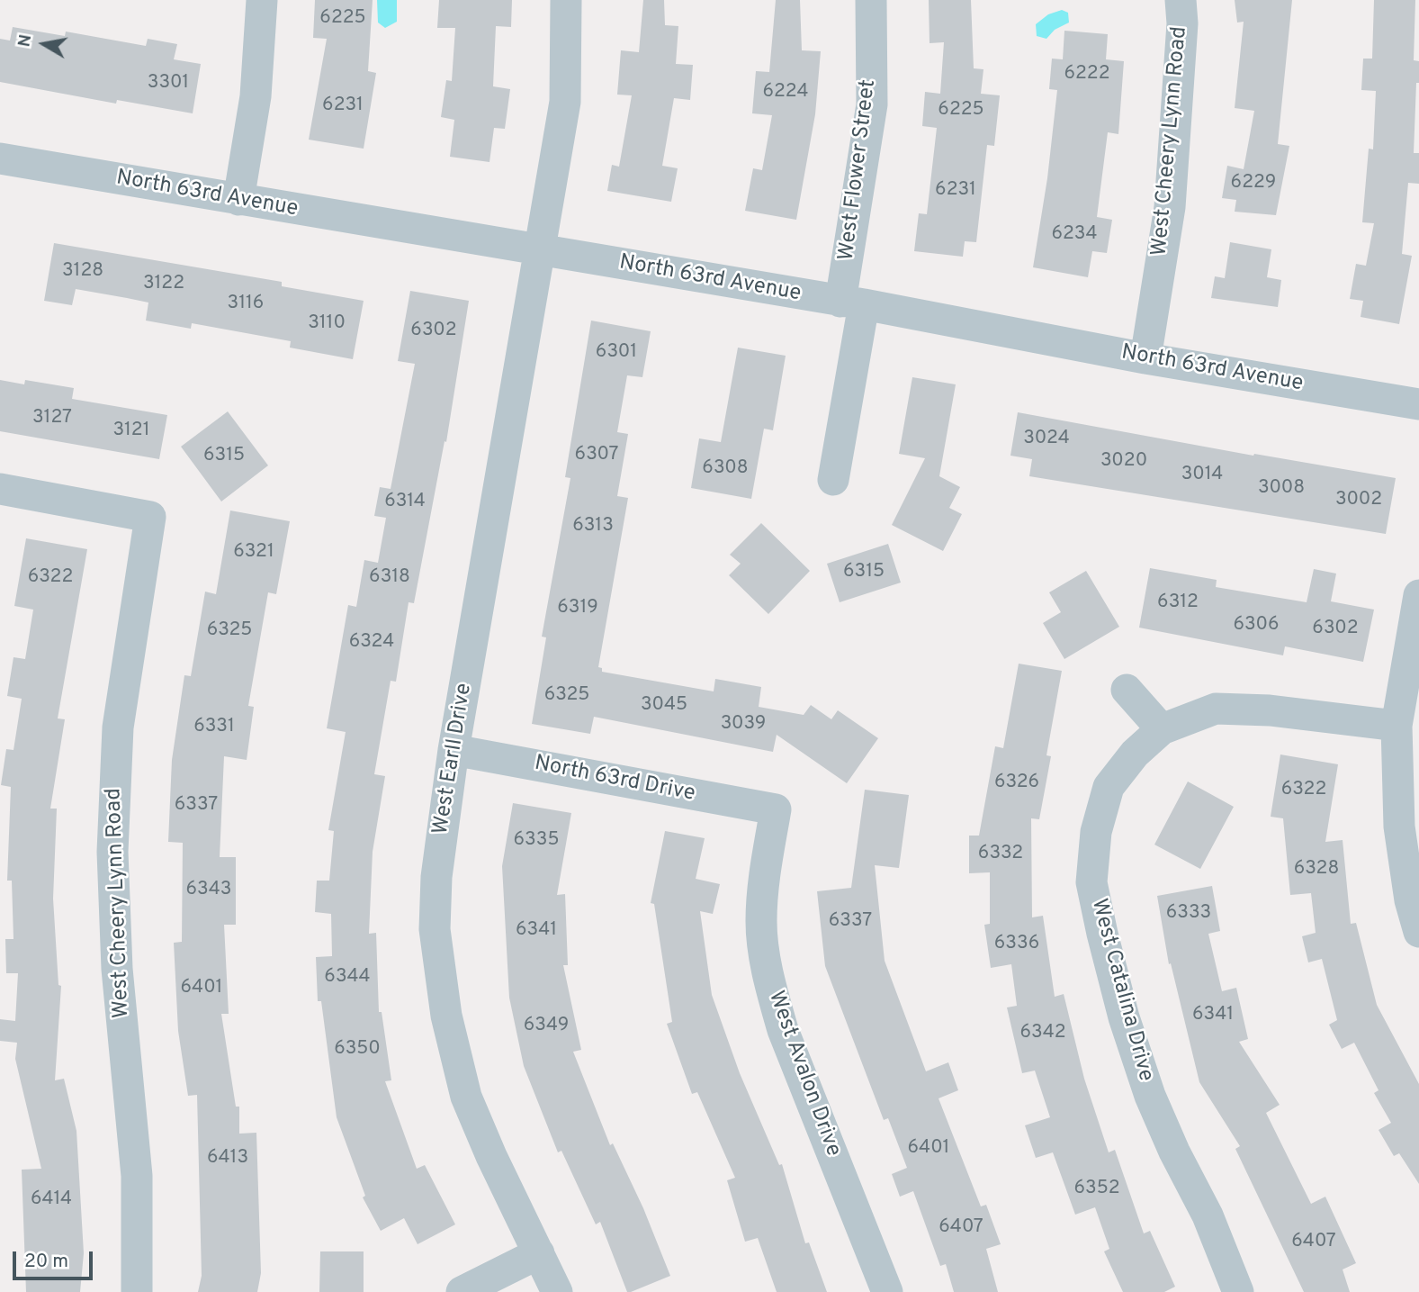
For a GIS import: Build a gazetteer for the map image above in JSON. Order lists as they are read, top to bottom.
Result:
{
  "streets": {
    "street": [
      "West Cheery Lynn Road",
      "West Flower Street",
      "North 63rd Avenue",
      "West Earll Drive",
      "North 63rd Drive",
      "West Catalina Drive",
      "West Avalon Drive"
    ]
  },
  "crossings": [
    ["West Cheery Lynn Road", "North 63rd Avenue"],
    ["West Flower Street", "North 63rd Avenue"],
    ["North 63rd Avenue", "West Earll Drive"],
    ["West Earll Drive", "North 63rd Drive"],
    ["North 63rd Drive", "West Avalon Drive"]
  ],
  "house_numbers": [
    "6225",
    "6222",
    "3301",
    "6224",
    "6231",
    "6225",
    "6229",
    "6231",
    "6234",
    "3128",
    "3122",
    "3116",
    "3110",
    "6302",
    "6301",
    "3127",
    "3121",
    "3024",
    "6307",
    "6315",
    "3020",
    "6308",
    "3014",
    "3008",
    "3002",
    "6314",
    "6313",
    "6321",
    "6315",
    "6322",
    "6318",
    "6312",
    "6319",
    "6306",
    "6302",
    "6325",
    "6324",
    "6325",
    "3045",
    "3039",
    "6331",
    "6326",
    "6322",
    "6337",
    "6335",
    "6332",
    "6328",
    "6343",
    "6333",
    "6337",
    "6341",
    "6336",
    "6344",
    "6401",
    "6341",
    "6349",
    "6342",
    "6350",
    "6401",
    "6413",
    "6352",
    "6414",
    "6407",
    "6407"
  ],
  "scale_bar": "20 m",
  "north": "left"
}
